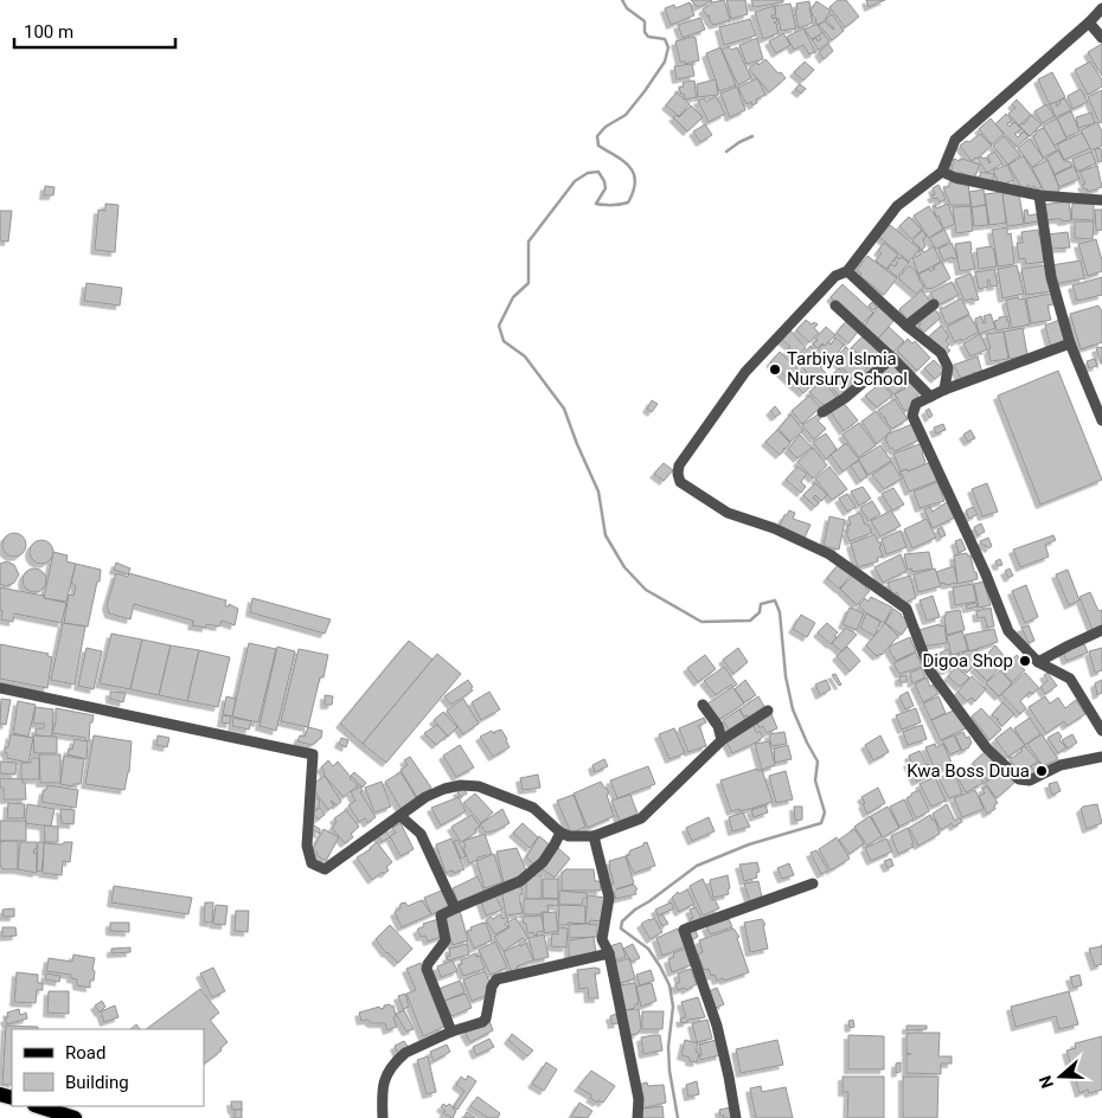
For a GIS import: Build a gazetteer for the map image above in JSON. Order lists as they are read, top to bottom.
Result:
{
  "places": ["Tarbiya Islmia Nursury School", "Digoa Shop", "Kwa Boss Duua"],
  "legend": ["Road", "Building"],
  "scale_bar": "100 m",
  "north": "left"
}
